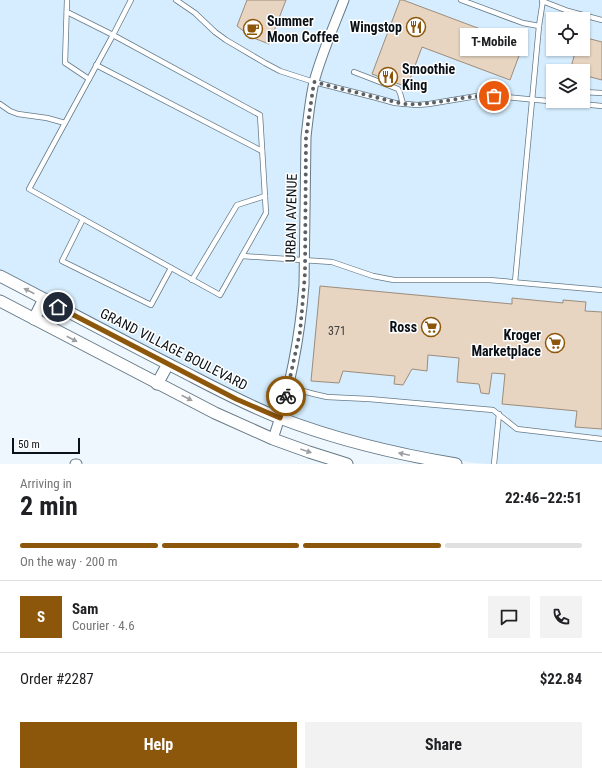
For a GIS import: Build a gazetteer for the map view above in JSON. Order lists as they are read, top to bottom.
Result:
{
  "streets": {
    "street": ["URBAN AVENUE", "GRAND VILLAGE BOULEVARD"]
  },
  "crossings": [
    ["URBAN AVENUE", "GRAND VILLAGE BOULEVARD"]
  ],
  "places": {
    "restaurant": ["Wingstop", "Smoothie King"],
    "cafe": ["Summer Moon Coffee"],
    "other": ["T-Mobile"],
    "supermarket": ["Ross", "Kroger Marketplace"]
  },
  "house_numbers": ["371"],
  "scale_bar": "50 m",
  "page": {
    "bubble": "T-Mobile",
    "scale": "50 m",
    "heading": ["2 min", "Arriving in", "22:46–22:51"],
    "panel": [
      "Sam",
      "Courier · 4.6",
      "Order #2287",
      "$22.84"
    ],
    "bar": "On the way · 200 m",
    "round": "S",
    "buttons": ["Help", "Share"]
  }
}
